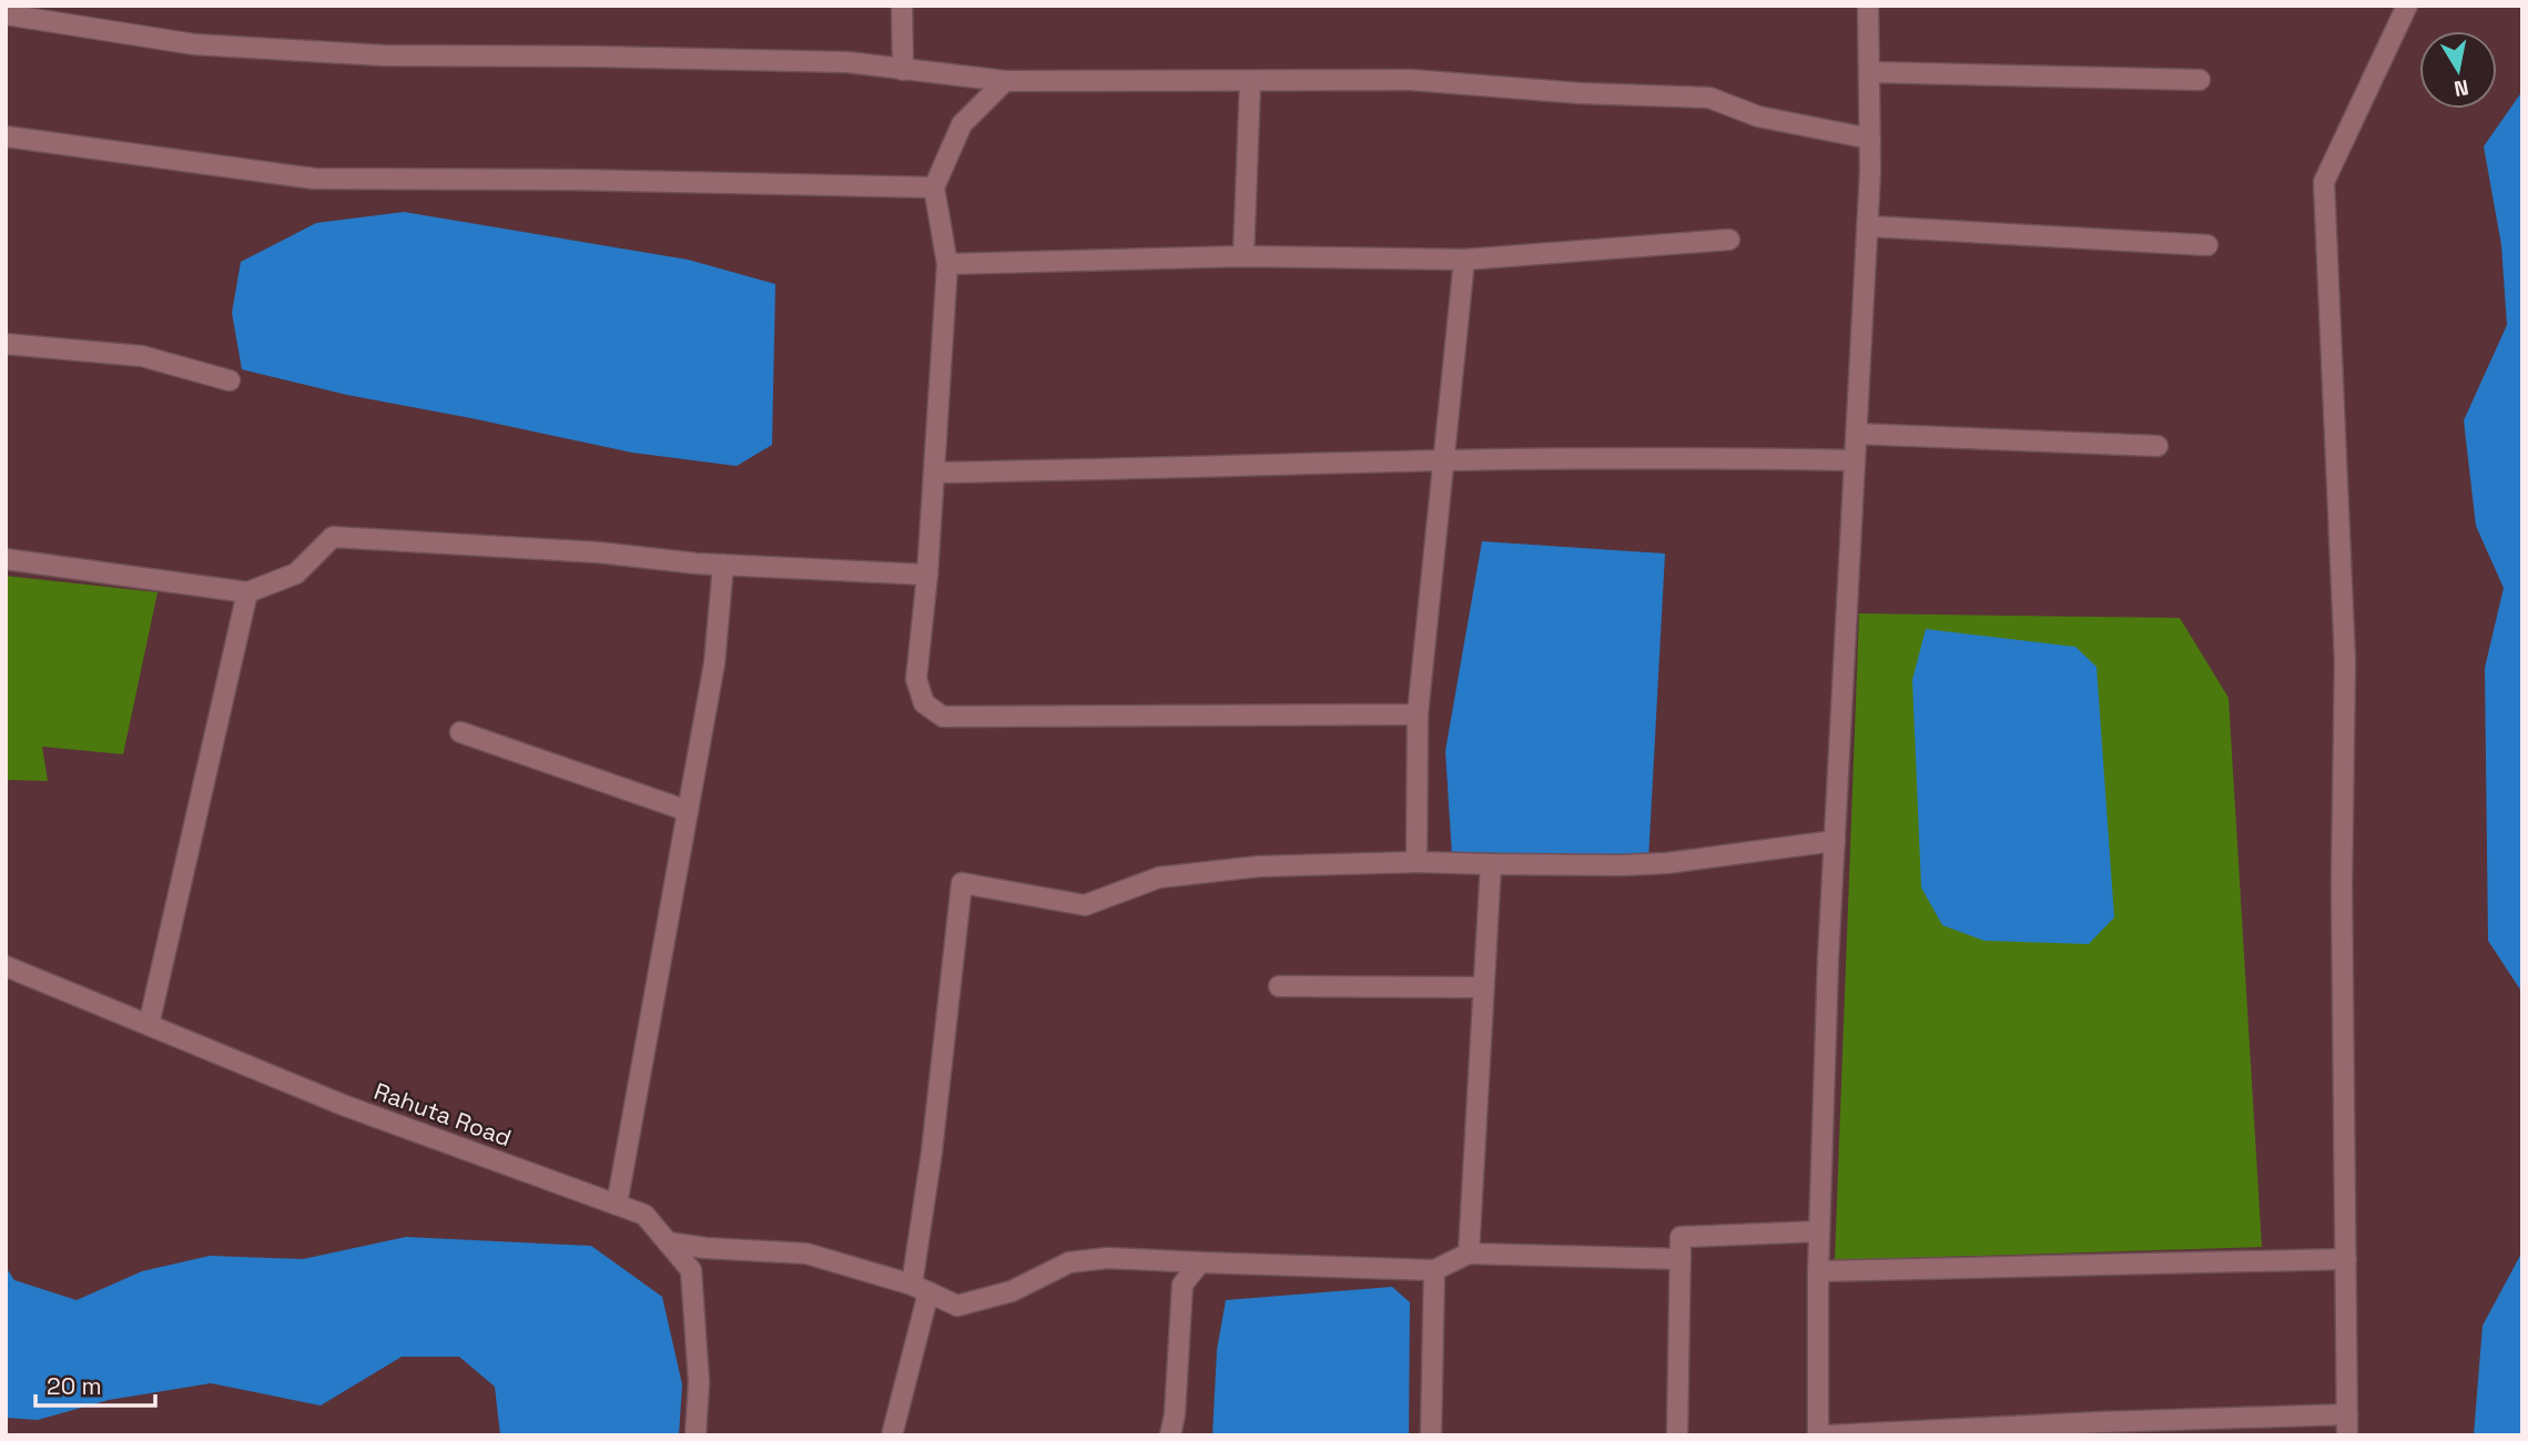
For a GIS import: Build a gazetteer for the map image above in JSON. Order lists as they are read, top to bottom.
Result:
{
  "streets": {
    "street": ["Rahuta Road"]
  },
  "scale_bar": "20 m",
  "north": "bottom"
}
